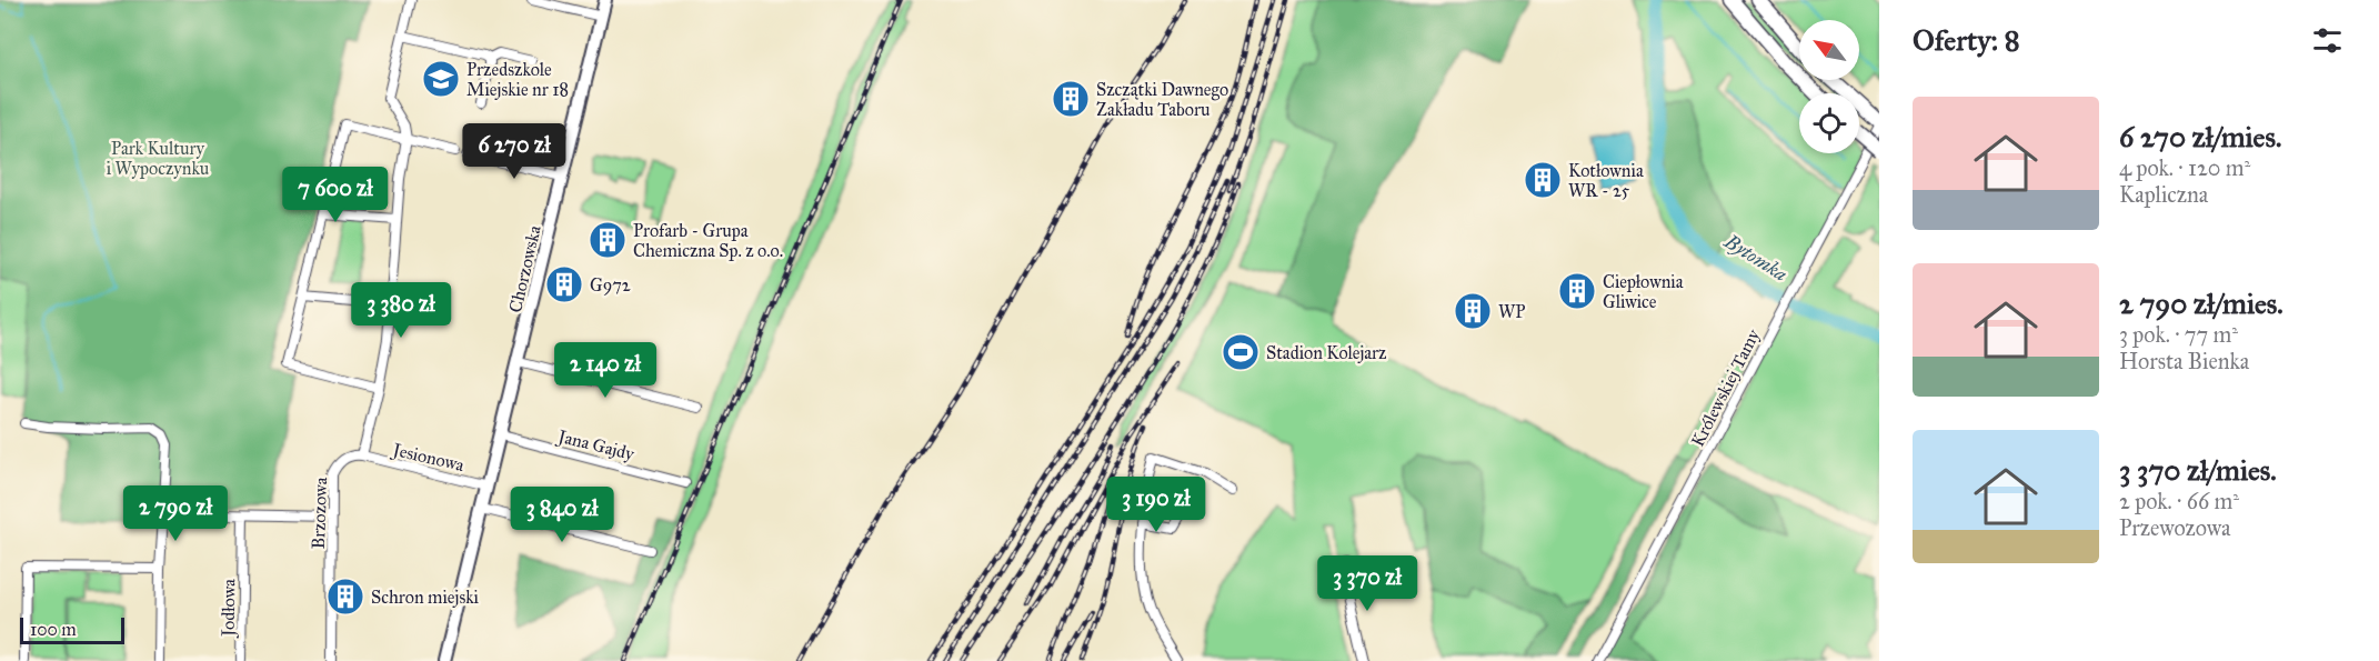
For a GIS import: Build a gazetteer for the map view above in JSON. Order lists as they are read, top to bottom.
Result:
{
  "streets": {
    "main road": ["Chorzowska"],
    "street": [
      "Królewskiej Tamy",
      "Jana Gajdy",
      "Jesionowa",
      "Brzozowa",
      "Jodłowa"
    ]
  },
  "crossings": [
    ["Chorzowska", "Jana Gajdy"],
    ["Chorzowska", "Jesionowa"],
    ["Jesionowa", "Brzozowa"]
  ],
  "water": ["Bytomka"],
  "parks": ["Park Kultury i Wypoczynku"],
  "places": {
    "school or university": ["Przedszkole Miejskie nr 18"],
    "building": [
      "Szczątki Dawnego Zakładu Taboru",
      "Kotłownia WR - 25",
      "Profarb - Grupa Chemiczna Sp. z o.o.",
      "G972",
      "Ciepłownia Gliwice",
      "WP",
      "Schron miejski"
    ],
    "sports": ["Stadion Kolejarz"]
  },
  "scale_bar": "100 m",
  "north": "top left",
  "page": {
    "heading": "Oferty: 8",
    "list": [
      {
        "name": "6 270 zł/mies.",
        "note": "4 pok. · 120 m² · Kapliczna"
      },
      {
        "name": "2 790 zł/mies.",
        "note": "3 pok. · 77 m² · Horsta Bienka"
      },
      {
        "name": "3 370 zł/mies.",
        "note": "2 pok. · 66 m² · Przewozowa"
      }
    ],
    "price": [
      "6 270 zł",
      "7 600 zł",
      "3 380 zł",
      "2 140 zł",
      "3 190 zł",
      "2 790 zł",
      "3 840 zł",
      "3 370 zł"
    ],
    "scale": "100 m"
  }
}
